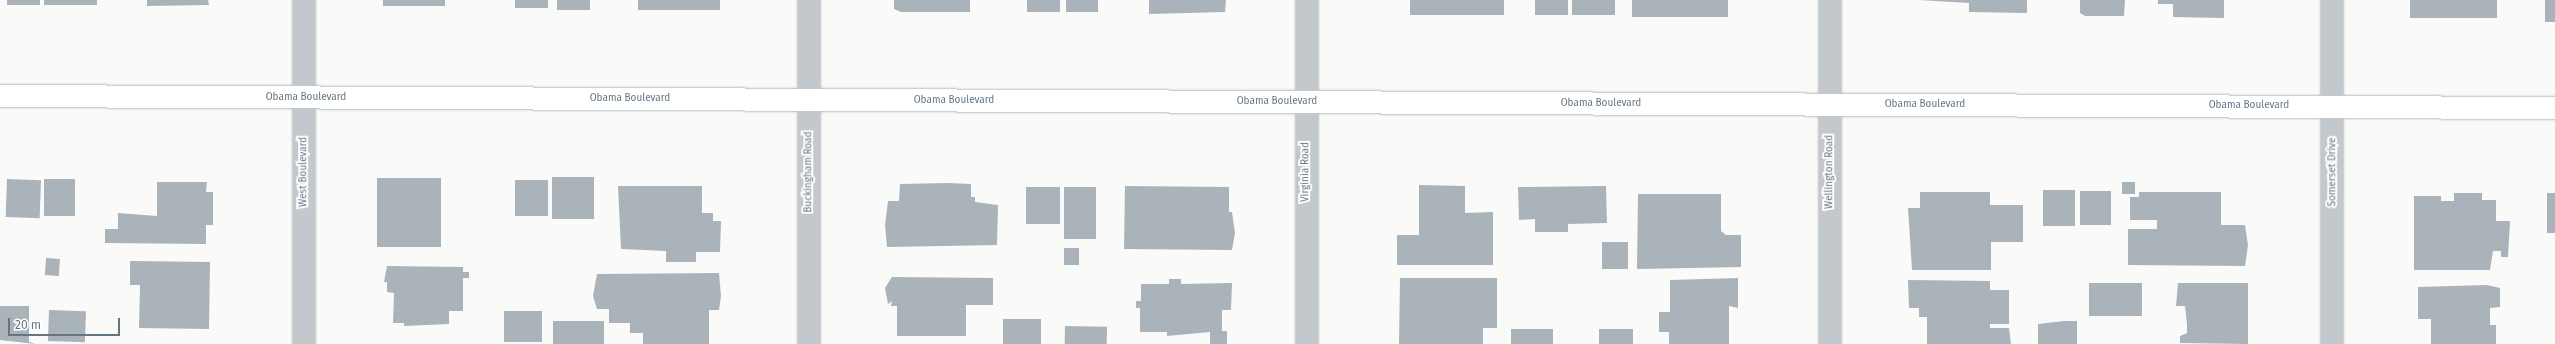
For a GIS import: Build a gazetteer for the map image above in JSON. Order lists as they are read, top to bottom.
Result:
{
  "streets": {
    "main road": ["Obama Boulevard"],
    "street": [
      "West Boulevard",
      "Buckingham Road",
      "Virginia Road",
      "Wellington Road",
      "Somerset Drive"
    ]
  },
  "crossings": [
    ["Obama Boulevard", "West Boulevard"],
    ["Obama Boulevard", "Buckingham Road"],
    ["Obama Boulevard", "Virginia Road"],
    ["Obama Boulevard", "Wellington Road"],
    ["Obama Boulevard", "Somerset Drive"]
  ],
  "scale_bar": "20 m"
}
